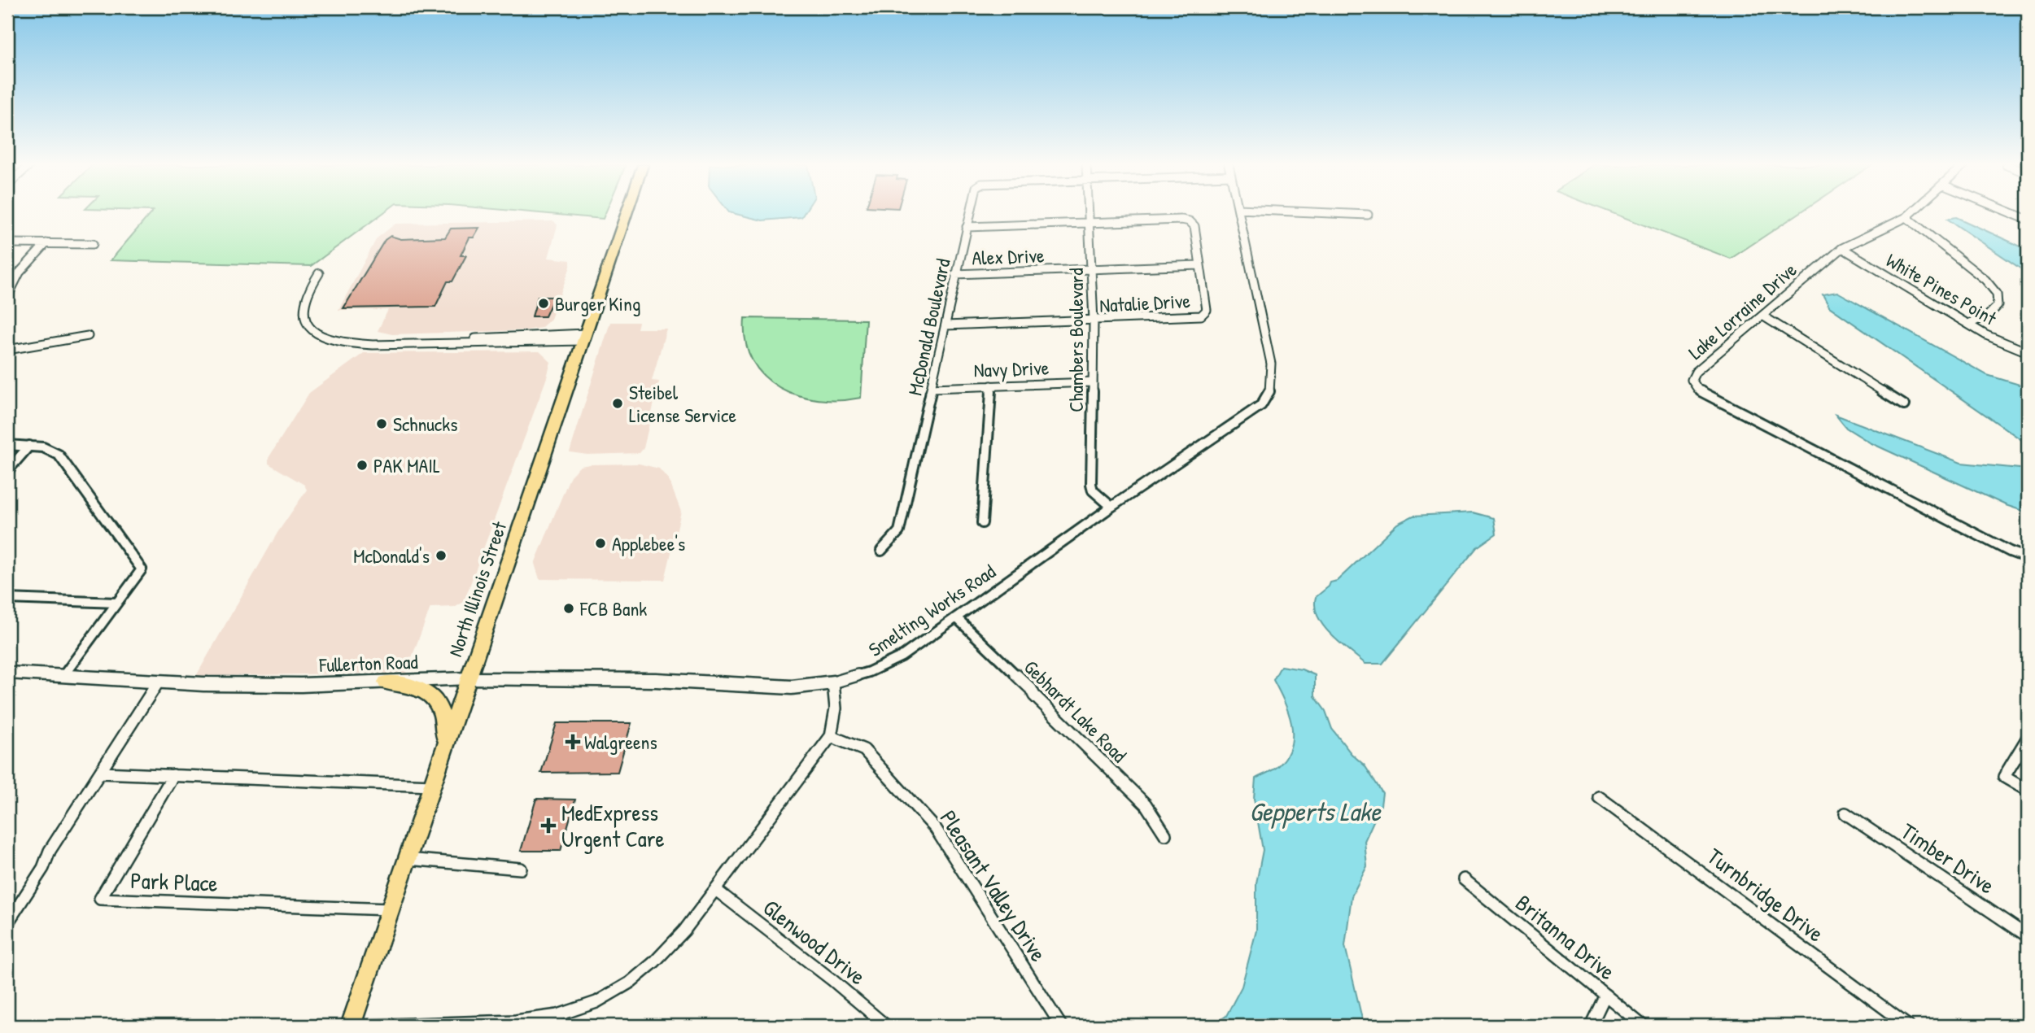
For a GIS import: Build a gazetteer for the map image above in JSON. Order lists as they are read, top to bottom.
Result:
{
  "streets": {
    "main road": ["North Illinois Street"],
    "street": [
      "Alex Drive",
      "White Pines Point",
      "Natalie Drive",
      "Lake Lorraine Drive",
      "McDonald Boulevard",
      "Chambers Boulevard",
      "Navy Drive",
      "Smelting Works Road",
      "Fullerton Road",
      "Gebhardt Lake Road",
      "Timber Drive",
      "Park Place",
      "Pleasant Valley Drive",
      "Turnbridge Drive",
      "Britanna Drive",
      "Glenwood Drive"
    ]
  },
  "crossings": [
    ["Alex Drive", "Natalie Drive"],
    ["Alex Drive", "McDonald Boulevard"],
    ["Alex Drive", "Chambers Boulevard"],
    ["White Pines Point", "Lake Lorraine Drive"],
    ["Natalie Drive", "McDonald Boulevard"],
    ["Natalie Drive", "Chambers Boulevard"],
    ["McDonald Boulevard", "Navy Drive"],
    ["Chambers Boulevard", "Navy Drive"],
    ["Chambers Boulevard", "Smelting Works Road"],
    ["North Illinois Street", "Fullerton Road"],
    ["North Illinois Street", "Park Place"],
    ["Smelting Works Road", "Fullerton Road"],
    ["Smelting Works Road", "Gebhardt Lake Road"]
  ],
  "water": ["Gepperts Lake"],
  "places": {
    "other": [
      "Burger King",
      "Steibel License Service",
      "Schnucks",
      "PAK MAIL",
      "Applebee's",
      "McDonald's",
      "FCB Bank"
    ],
    "health": ["Walgreens", "MedExpress Urgent Care"]
  }
}
